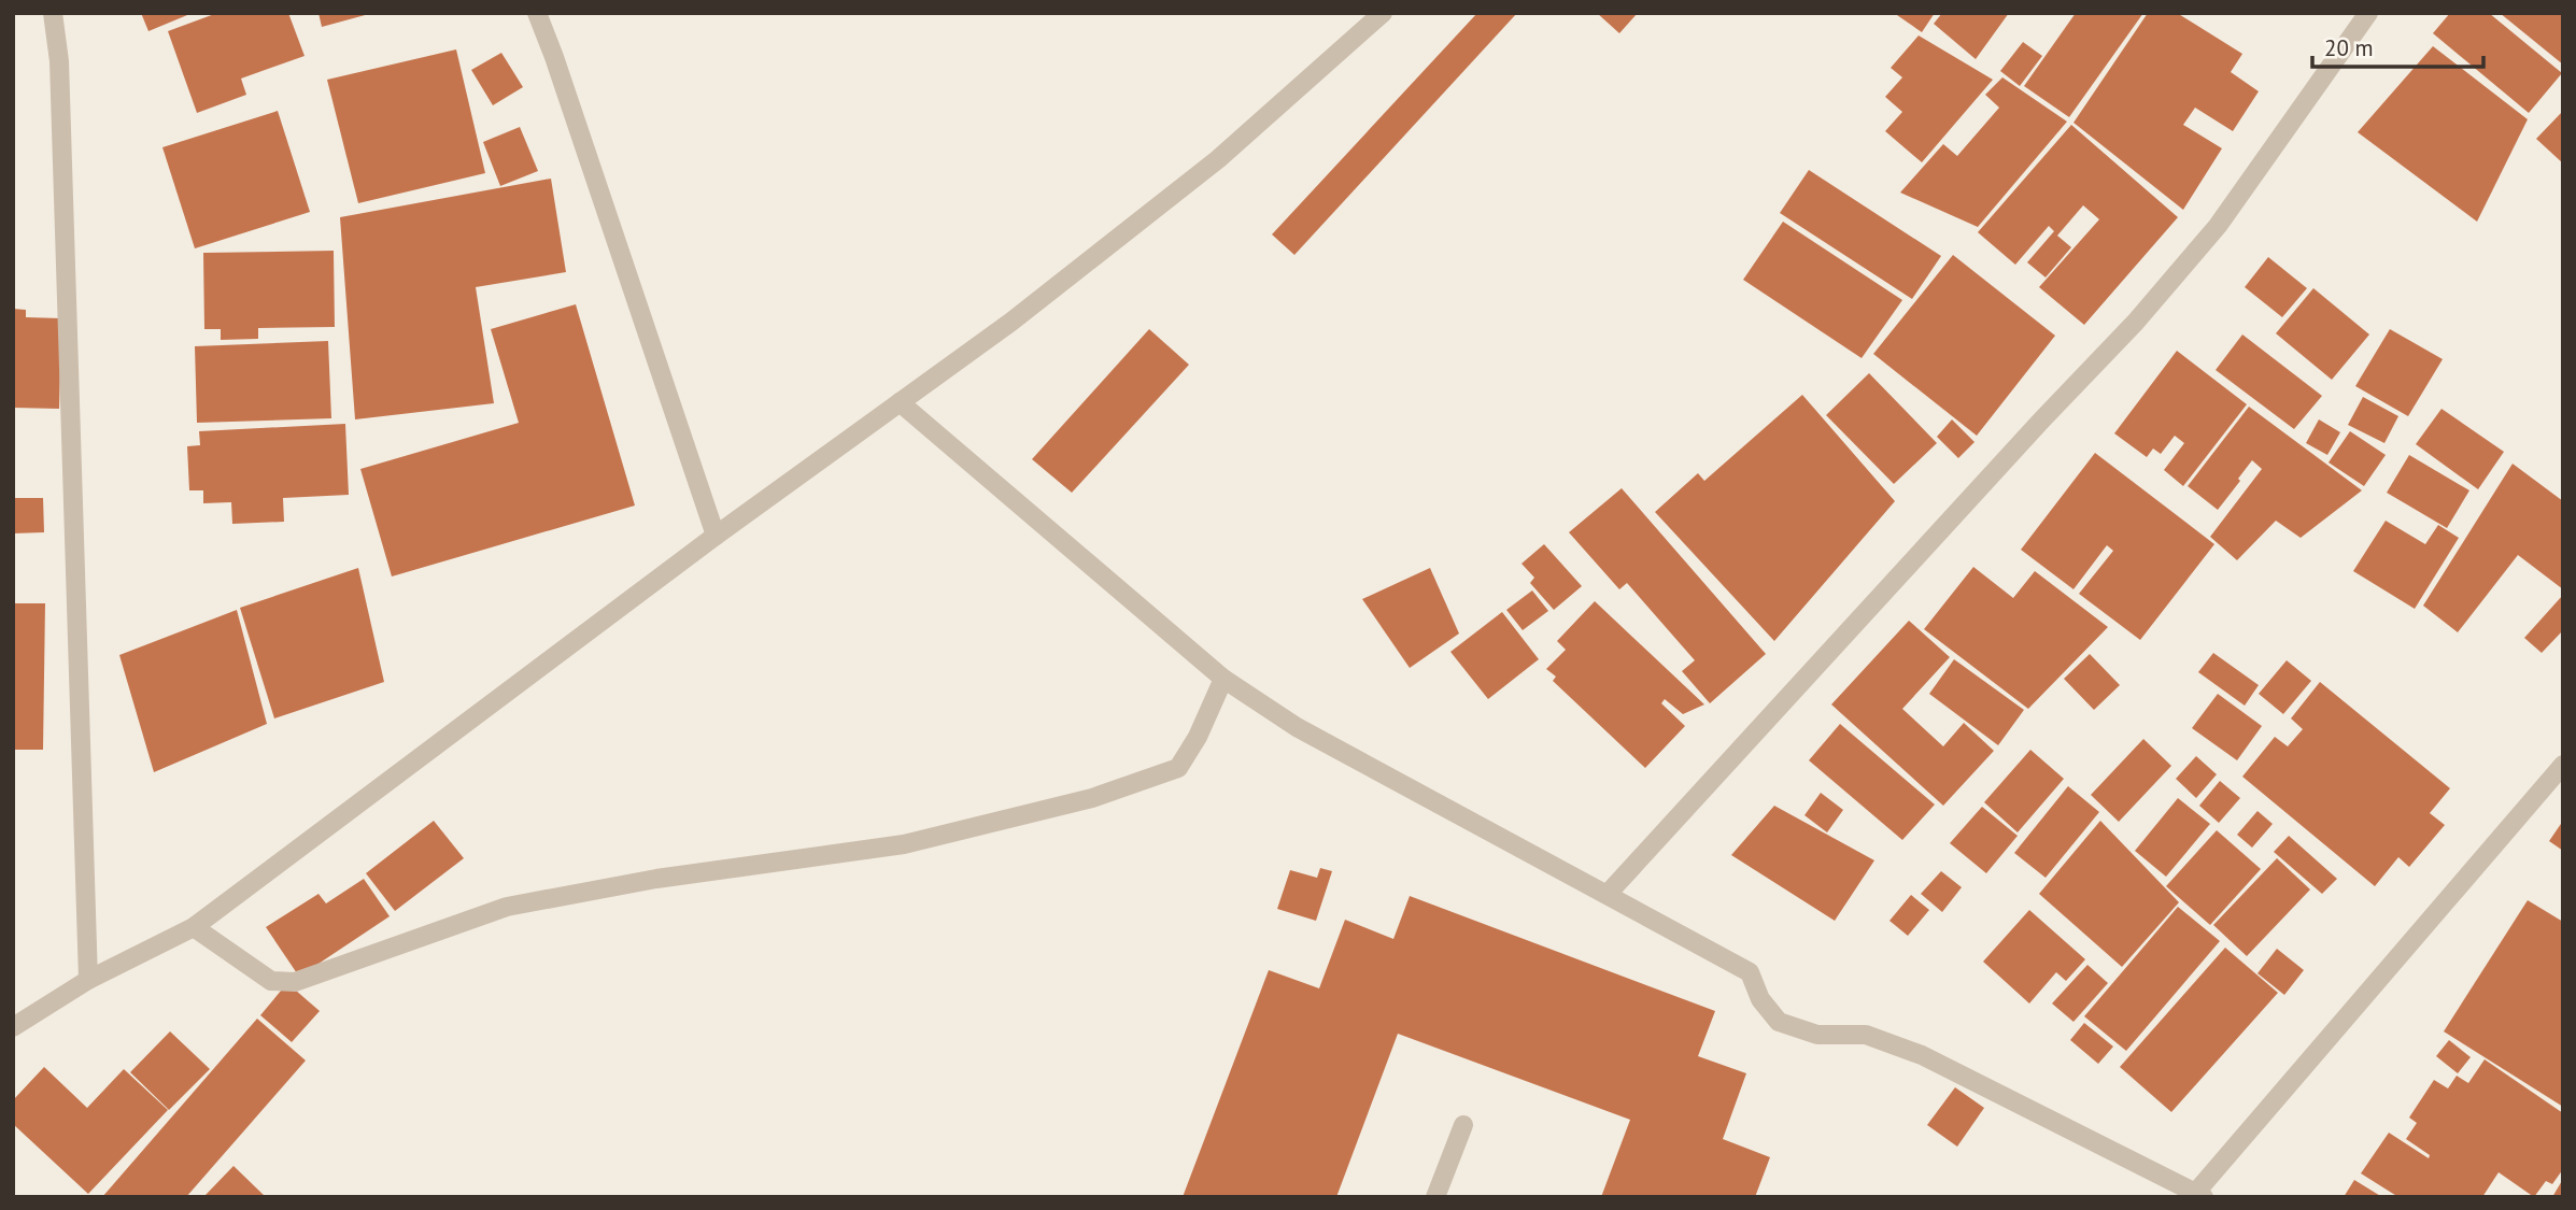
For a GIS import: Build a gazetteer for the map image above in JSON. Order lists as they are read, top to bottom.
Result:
{
  "scale_bar": "20 m"
}
